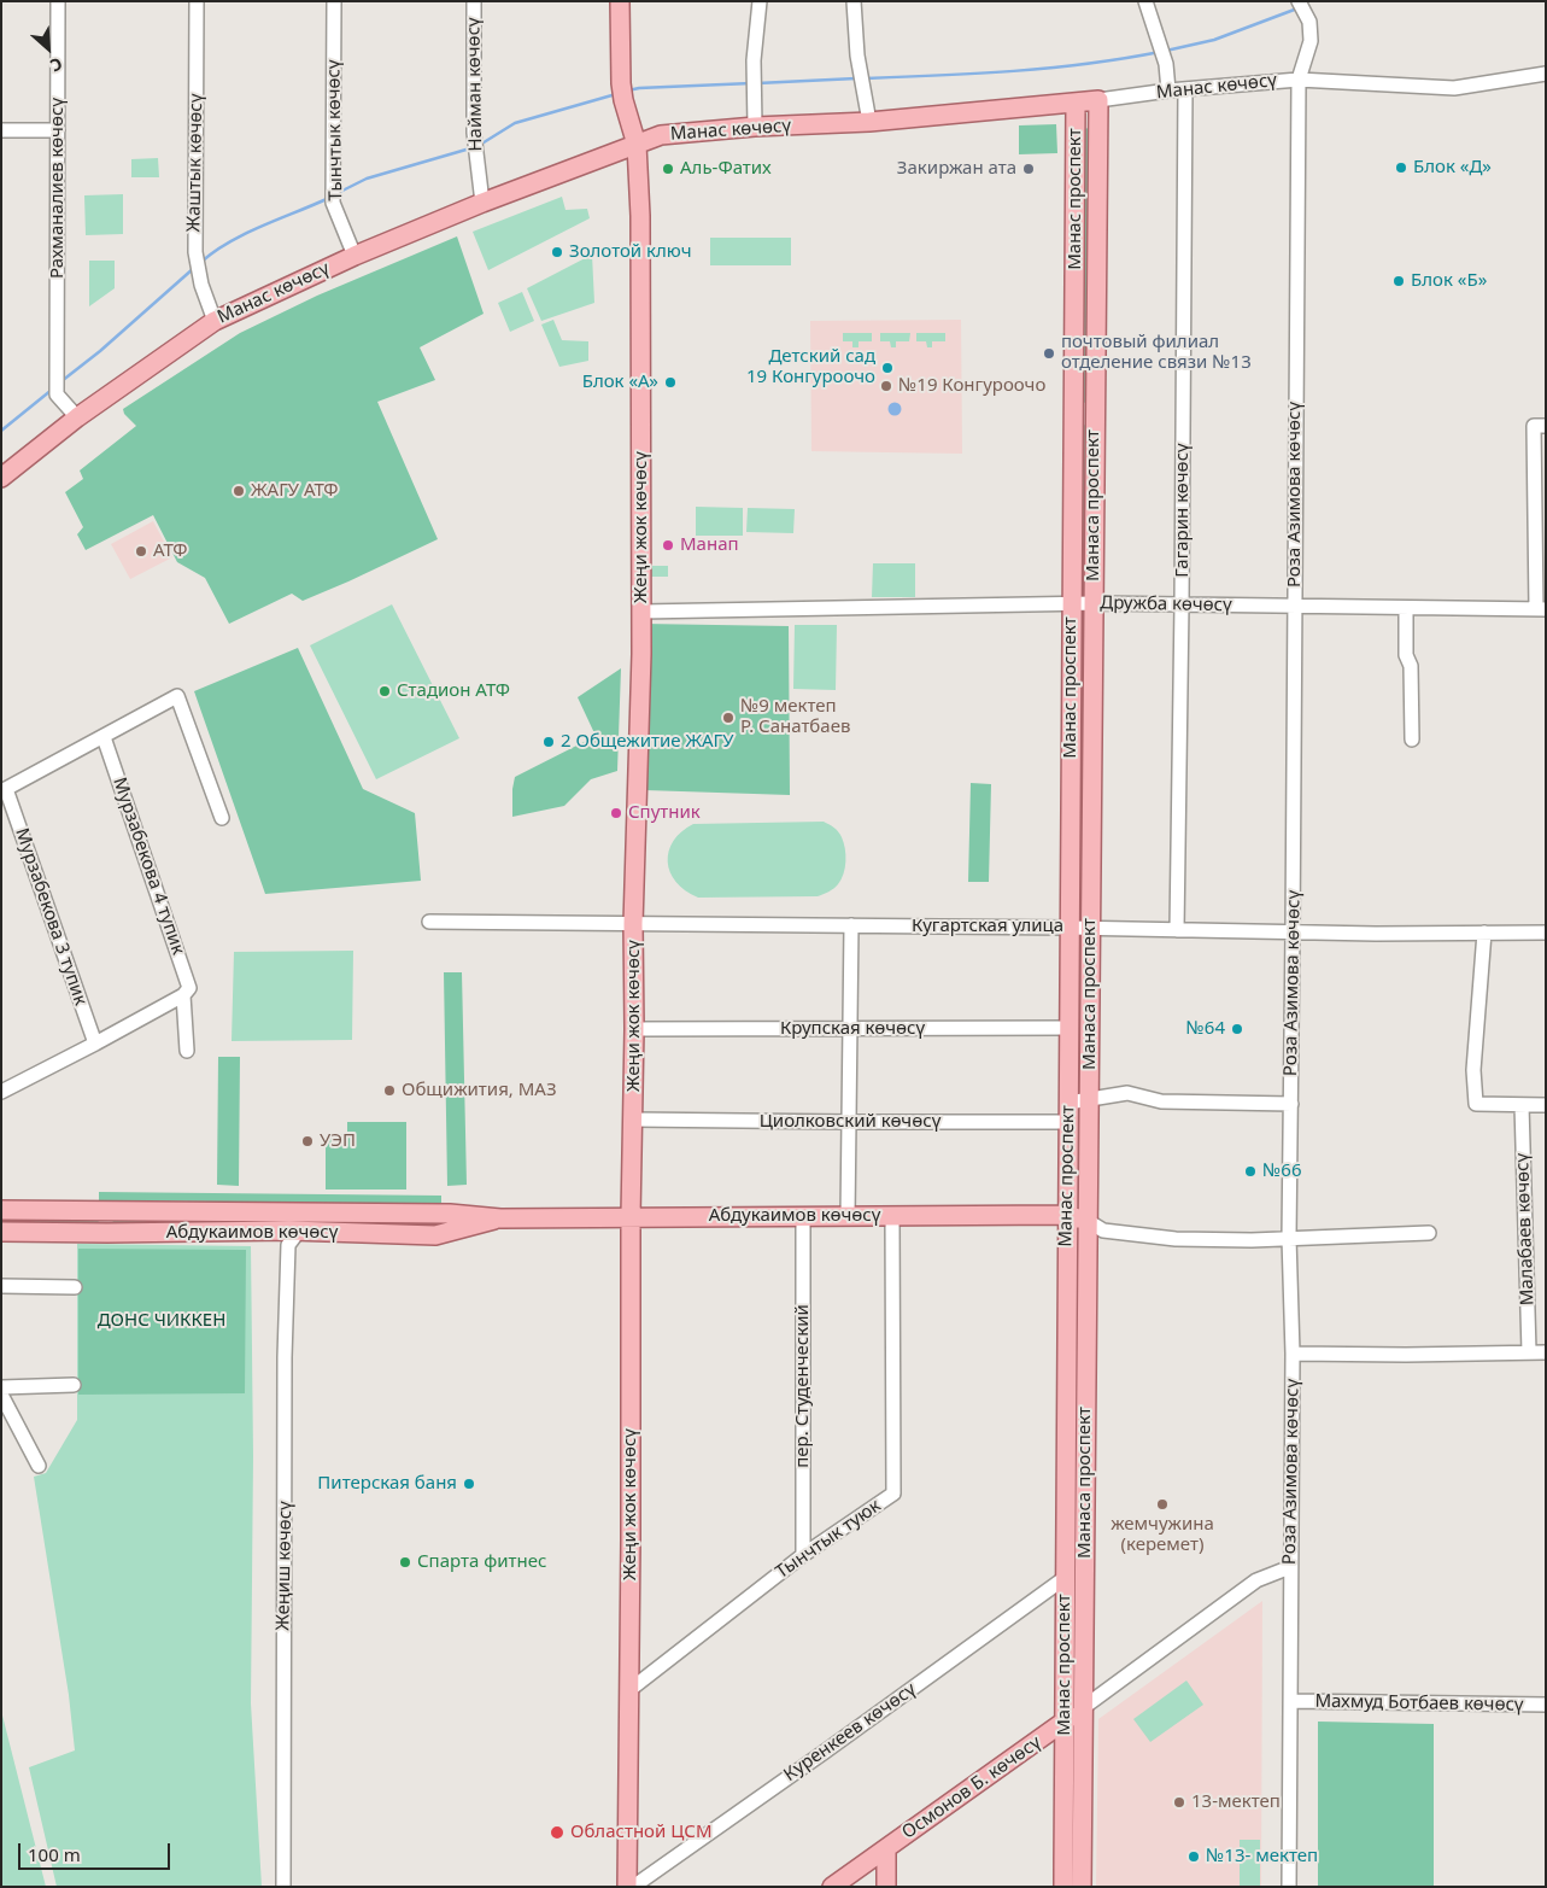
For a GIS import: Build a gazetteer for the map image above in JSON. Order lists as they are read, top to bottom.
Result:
{
  "streets": {
    "main road": [
      "Манас көчөсү",
      "Манас проспект",
      "Манаса проспект",
      "Жеңи жок көчөсү",
      "Абдукаимов көчөсү",
      "Осмонов Б. көчөсү"
    ],
    "street": [
      "Найман көчөсү",
      "Тынчтык көчөсү",
      "Жаштык көчөсү",
      "Рахманалиев көчөсү",
      "Роза Азимова көчөсү",
      "Гагарин көчөсү",
      "Дружба көчөсү",
      "Мурзабекова 4 тупик",
      "Мурзабекова 3 тупик",
      "Кугартская улица",
      "Крупская көчөсү",
      "Циолковский көчөсү",
      "Малабаев көчөсү",
      "пер. Студенческий",
      "Тынчтык туюк",
      "Жеңиш көчөсү",
      "Махмуд Ботбаев көчөсү",
      "Куренкеев көчөсү"
    ]
  },
  "crossings": [
    ["Найман көчөсү", "Манас көчөсү"],
    ["Манас көчөсү", "Тынчтык көчөсү"],
    ["Манас көчөсү", "Жаштык көчөсү"],
    ["Манас көчөсү", "Рахманалиев көчөсү"],
    ["Манас көчөсү", "Манас проспект"],
    ["Манас көчөсү", "Роза Азимова көчөсү"],
    ["Манас көчөсү", "Манаса проспект"],
    ["Манас көчөсү", "Гагарин көчөсү"],
    ["Манас көчөсү", "Жеңи жок көчөсү"],
    ["Манас проспект", "Манаса проспект"],
    ["Манас проспект", "Дружба көчөсү"],
    ["Манас проспект", "Кугартская улица"],
    ["Манас проспект", "Крупская көчөсү"],
    ["Манас проспект", "Циолковский көчөсү"],
    ["Манас проспект", "Абдукаимов көчөсү"],
    ["Манас проспект", "Куренкеев көчөсү"],
    ["Манас проспект", "Осмонов Б. көчөсү"],
    ["Роза Азимова көчөсү", "Дружба көчөсү"],
    ["Роза Азимова көчөсү", "Кугартская улица"],
    ["Роза Азимова көчөсү", "Махмуд Ботбаев көчөсү"],
    ["Роза Азимова көчөсү", "Осмонов Б. көчөсү"],
    ["Манаса проспект", "Дружба көчөсү"],
    ["Манаса проспект", "Кугартская улица"],
    ["Манаса проспект", "Абдукаимов көчөсү"],
    ["Манаса проспект", "Осмонов Б. көчөсү"],
    ["Гагарин көчөсү", "Дружба көчөсү"],
    ["Гагарин көчөсү", "Кугартская улица"],
    ["Жеңи жок көчөсү", "Дружба көчөсү"],
    ["Жеңи жок көчөсү", "Кугартская улица"],
    ["Жеңи жок көчөсү", "Крупская көчөсү"],
    ["Жеңи жок көчөсү", "Циолковский көчөсү"],
    ["Жеңи жок көчөсү", "Абдукаимов көчөсү"],
    ["Жеңи жок көчөсү", "Тынчтык туюк"],
    ["Абдукаимов көчөсү", "пер. Студенческий"],
    ["Абдукаимов көчөсү", "Тынчтык туюк"],
    ["Абдукаимов көчөсү", "Жеңиш көчөсү"],
    ["пер. Студенческий", "Тынчтык туюк"]
  ],
  "parks": ["ДОНС ЧИККЕН"],
  "places": [
    "Блок «Д»",
    "Аль-Фатих",
    "Закиржан ата",
    "Золотой ключ",
    "Блок «Б»",
    "почтовый филиал отделение связи №13",
    "Детский сад 19 Конгуроочо",
    "Блок «А»",
    "№19 Конгуроочо",
    "ЖАГУ АТФ",
    "Манап",
    "АТФ",
    "Стадион АТФ",
    "№9 мектеп Р. Санатбаев",
    "2 Общежитие ЖАГУ",
    "Спутник",
    "№64",
    "Общижития, МАЗ",
    "УЭП",
    "№66",
    "Питерская баня",
    "жемчужина (керемет)",
    "Спарта фитнес",
    "13-мектеп",
    "Областной ЦСМ",
    "№13- мектеп"
  ],
  "scale_bar": "100 m",
  "north": "bottom right"
}
